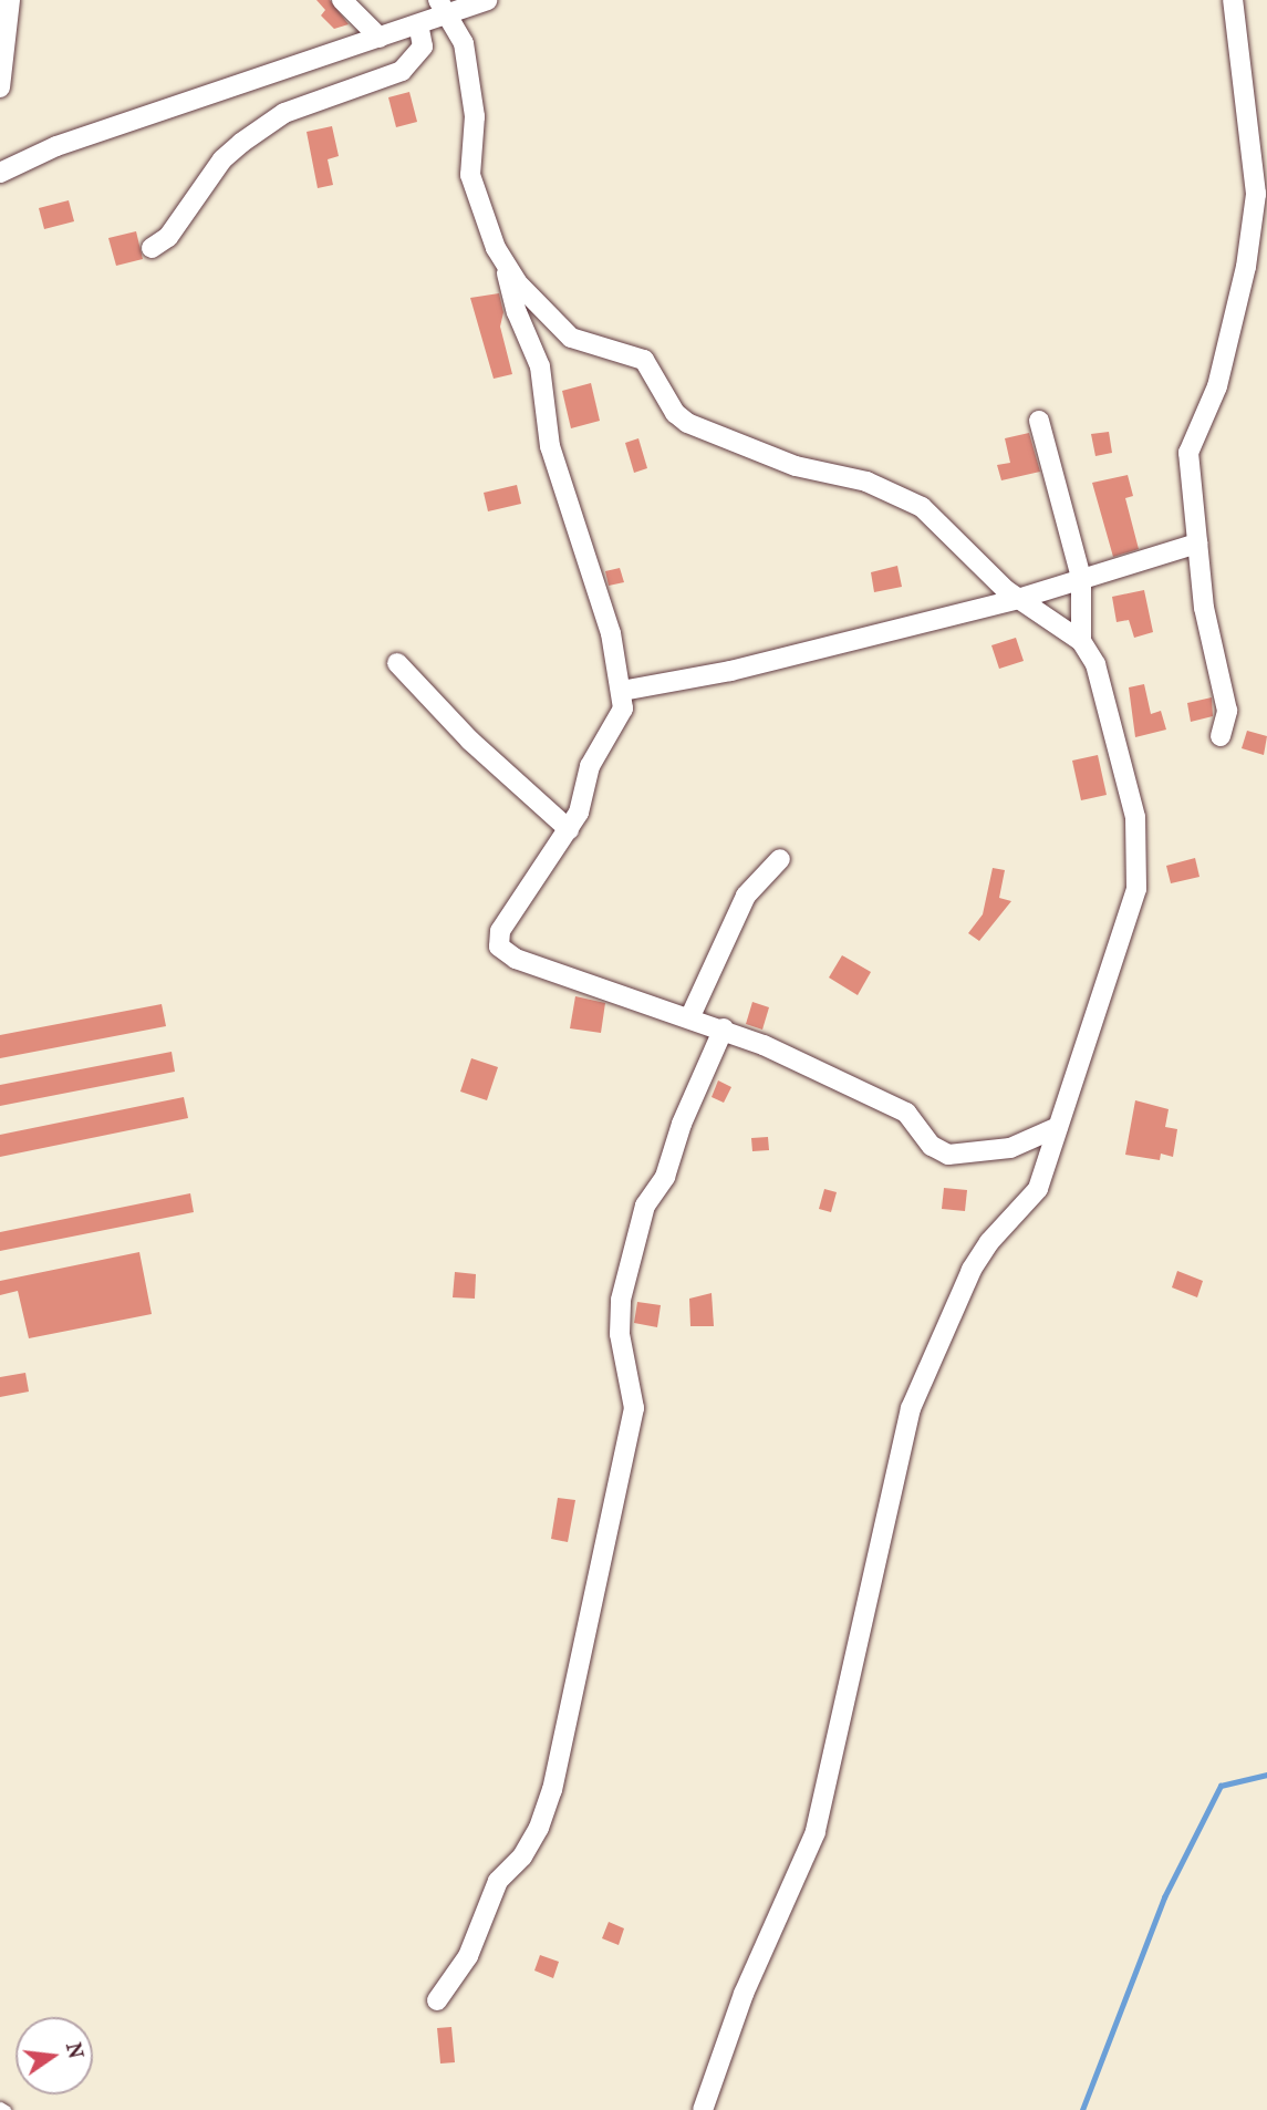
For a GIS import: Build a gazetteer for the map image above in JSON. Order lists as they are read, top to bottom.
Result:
{
  "north": "right"
}
